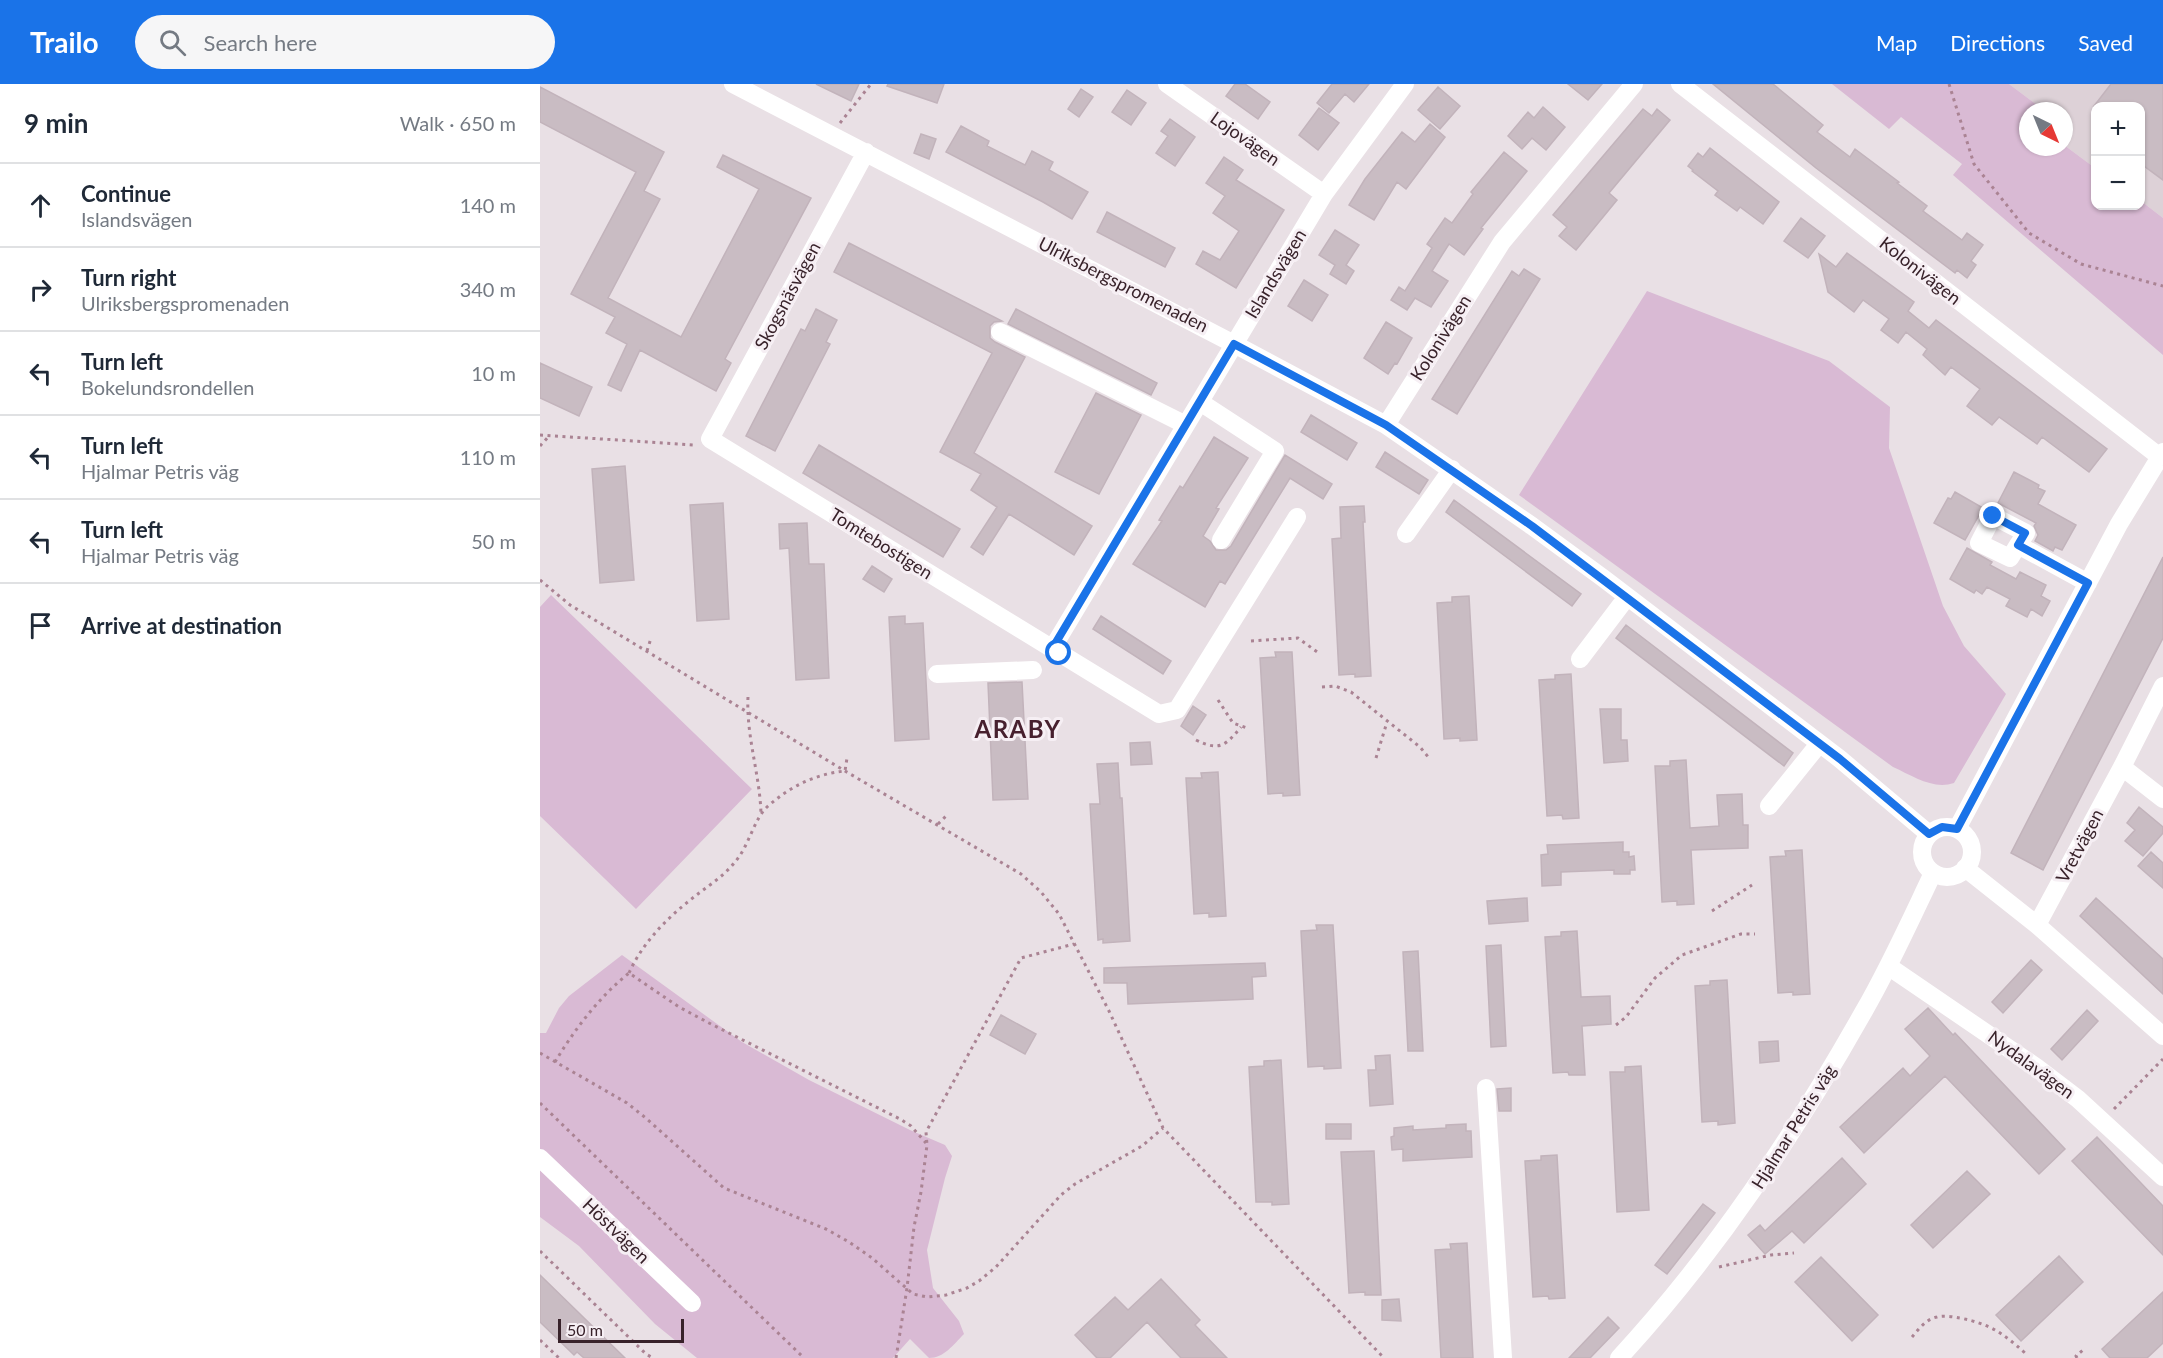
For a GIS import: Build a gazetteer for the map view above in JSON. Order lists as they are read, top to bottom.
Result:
{
  "streets": {
    "street": [
      "Lojovägen",
      "Kolonivägen",
      "Islandsvägen",
      "Ulriksbergspromenaden",
      "Skogsnäsvägen",
      "Tomtebostigen",
      "Vretvägen",
      "Nydalavägen",
      "Hjalmar Petris väg",
      "Höstvägen"
    ]
  },
  "crossings": [
    ["Lojovägen", "Islandsvägen"],
    ["Kolonivägen", "Ulriksbergspromenaden"],
    ["Islandsvägen", "Ulriksbergspromenaden"],
    ["Islandsvägen", "Tomtebostigen"],
    ["Ulriksbergspromenaden", "Skogsnäsvägen"],
    ["Ulriksbergspromenaden", "Hjalmar Petris väg"],
    ["Skogsnäsvägen", "Tomtebostigen"],
    ["Nydalavägen", "Hjalmar Petris väg"]
  ],
  "districts": ["ARABY"],
  "scale_bar": "50 m",
  "north": "bottom right",
  "page": {
    "header": "Trailo",
    "search": "Search here",
    "nav": ["Map", "Directions", "Saved"],
    "heading": ["9 min", "Walk · 650 m"],
    "map_buttons": ["+", "−"],
    "list": [
      ["Continue", "Islandsvägen", "140 m"],
      ["Turn right", "Ulriksbergspromenaden", "340 m"],
      ["Turn left", "Bokelundsrondellen", "10 m"],
      ["Turn left", "Hjalmar Petris väg", "110 m"],
      ["Turn left", "Hjalmar Petris väg", "50 m"],
      "Arrive at destination"
    ],
    "scale": "50 m"
  }
}
